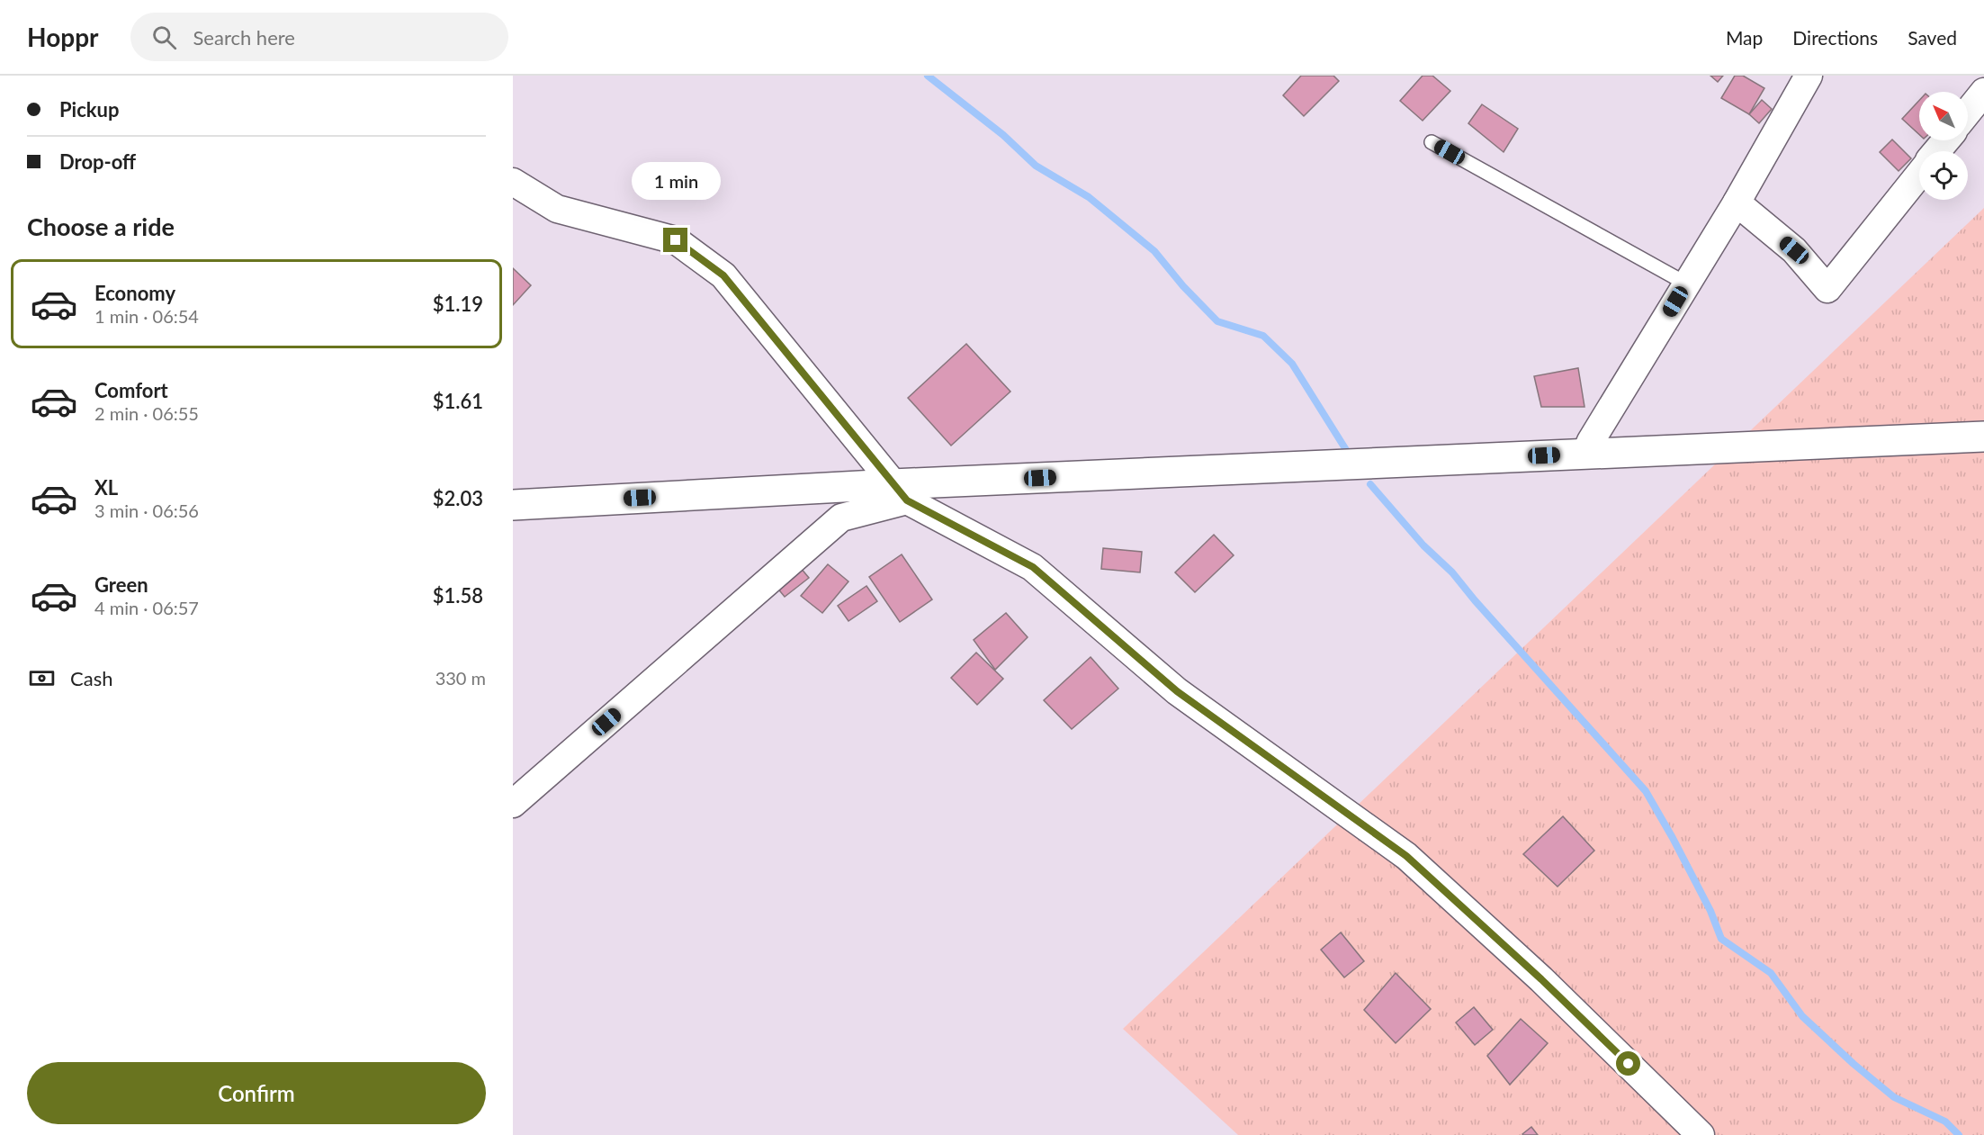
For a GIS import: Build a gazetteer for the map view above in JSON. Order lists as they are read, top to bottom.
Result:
{
  "north": "top left",
  "page": {
    "header": "Hoppr",
    "search": "Search here",
    "nav": ["Map", "Directions", "Saved"],
    "banner": ["Pickup", "Drop-off"],
    "bubble": "1 min",
    "heading": "Choose a ride",
    "list": [
      {
        "name": "Economy",
        "note": "1 min · 06:54",
        "value": "$1.19"
      },
      {
        "name": "Comfort",
        "note": "2 min · 06:55",
        "value": "$1.61"
      },
      {
        "name": "XL",
        "note": "3 min · 06:56",
        "value": "$2.03"
      },
      {
        "name": "Green",
        "note": "4 min · 06:57",
        "value": "$1.58"
      }
    ],
    "pay": ["Cash", "330 m"],
    "buttons": "Confirm"
  }
}
